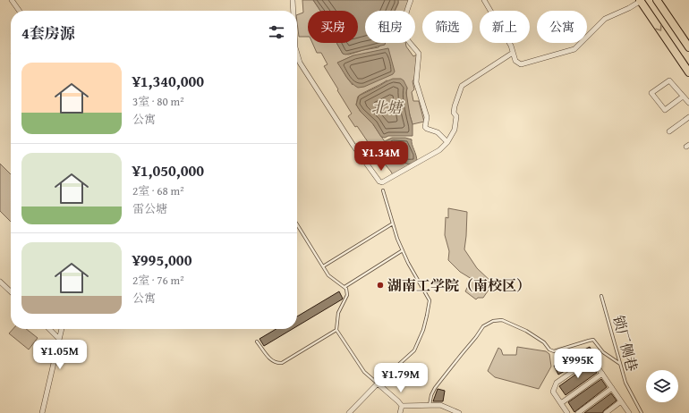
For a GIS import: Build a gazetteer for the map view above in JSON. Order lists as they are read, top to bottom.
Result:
{
  "streets": {
    "lane": ["锁厂侧巷"]
  },
  "water": ["北塘"],
  "places": ["湖南工学院（南校区）"],
  "page": {
    "chip": [
      "买房",
      "租房",
      "筛选",
      "新上",
      "公寓"
    ],
    "heading": "4套房源",
    "list": [
      {
        "name": "¥1,340,000",
        "note": "3室 · 80 m² · 公寓"
      },
      {
        "name": "¥1,050,000",
        "note": "2室 · 68 m² · 雷公塘"
      },
      {
        "name": "¥995,000",
        "note": "2室 · 76 m² · 公寓"
      }
    ],
    "price": [
      "¥1.34M",
      "¥1.05M",
      "¥995K",
      "¥1.79M"
    ]
  }
}
